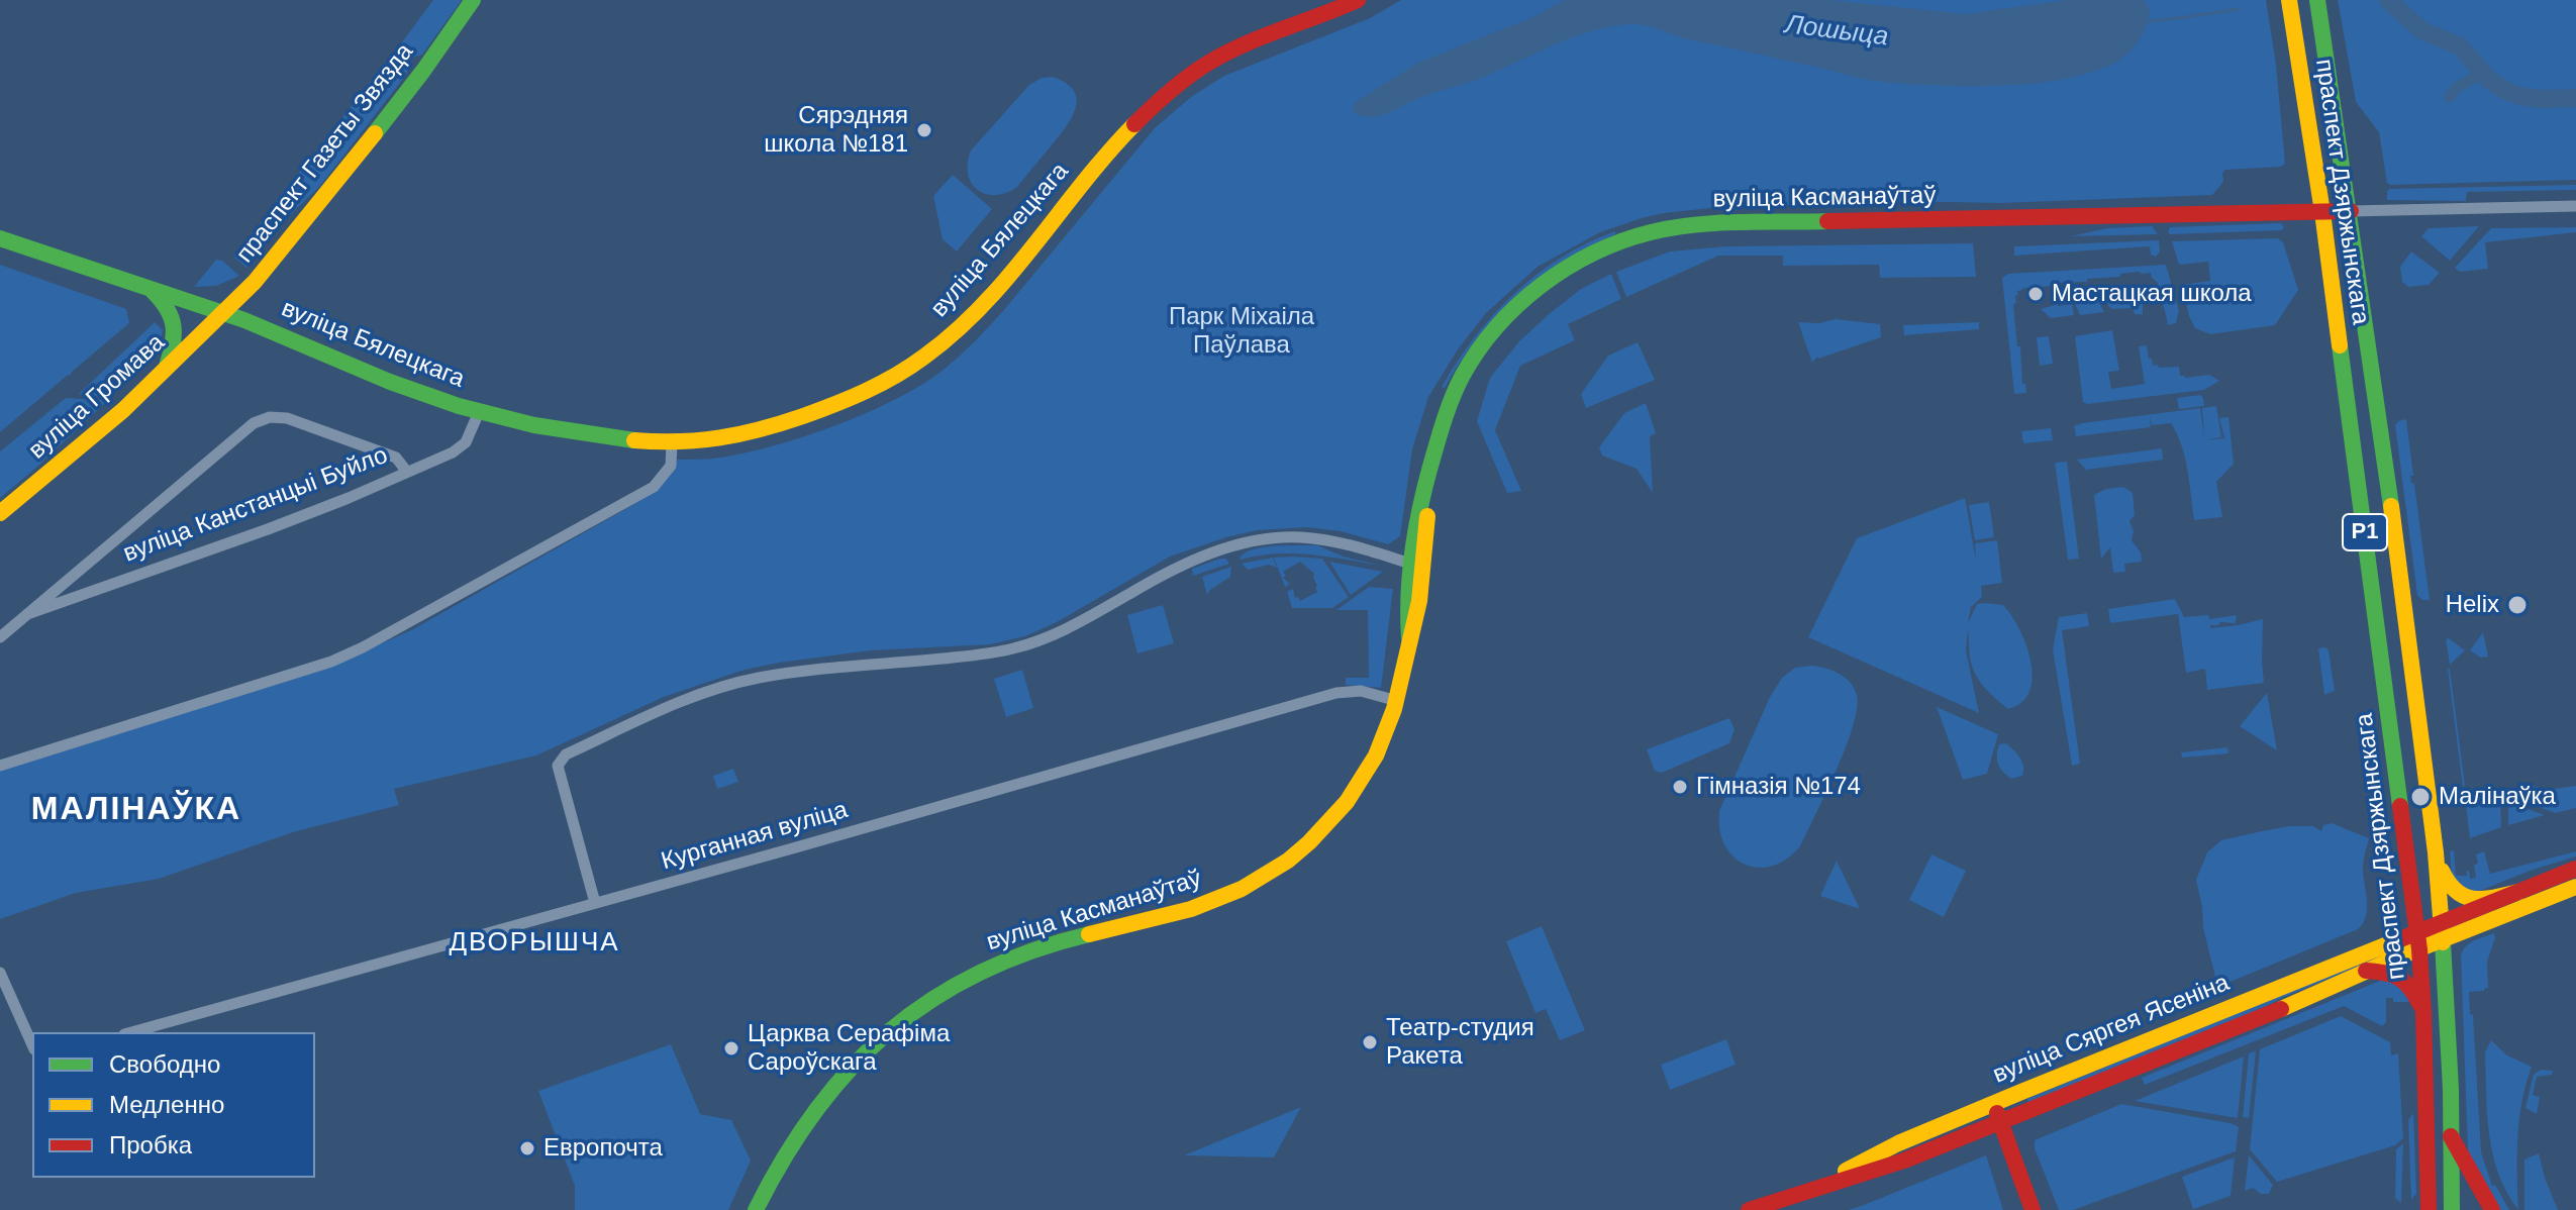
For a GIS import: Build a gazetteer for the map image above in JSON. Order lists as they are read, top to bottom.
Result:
{
  "streets": {
    "main road": [
      "праспект Газеты Звязда",
      "праспект Дзяржынскага",
      "вуліца Касманаўтаў",
      "вуліца Бялецкага",
      "вуліца Громава",
      "Р1",
      "вуліца Сяргея Ясеніна"
    ],
    "street": ["вуліца Канстанцыі Буйло", "Курганная вуліца"]
  },
  "crossings": [
    ["праспект Газеты Звязда", "вуліца Бялецкага"],
    ["праспект Газеты Звязда", "вуліца Громава"],
    ["праспект Дзяржынскага", "вуліца Касманаўтаў"],
    ["праспект Дзяржынскага", "вуліца Сяргея Ясеніна"],
    ["вуліца Касманаўтаў", "Курганная вуліца"],
    ["вуліца Бялецкага", "вуліца Громава"],
    ["вуліца Бялецкага", "вуліца Канстанцыі Буйло"]
  ],
  "districts": ["МАЛІНАЎКА", "ДВОРЫШЧА"],
  "water": ["Лошыца"],
  "parks": ["Парк Міхаіла Паўлава"],
  "places": [
    "Сярэдняя школа №181",
    "Мастацкая школа",
    "Helix",
    "Гімназія №174",
    "Малінаўка",
    "Театр-студия Ракета",
    "Царква Серафіма Сароўскага",
    "Европочта"
  ],
  "legend": ["Свободно", "Медленно", "Пробка"]
}
